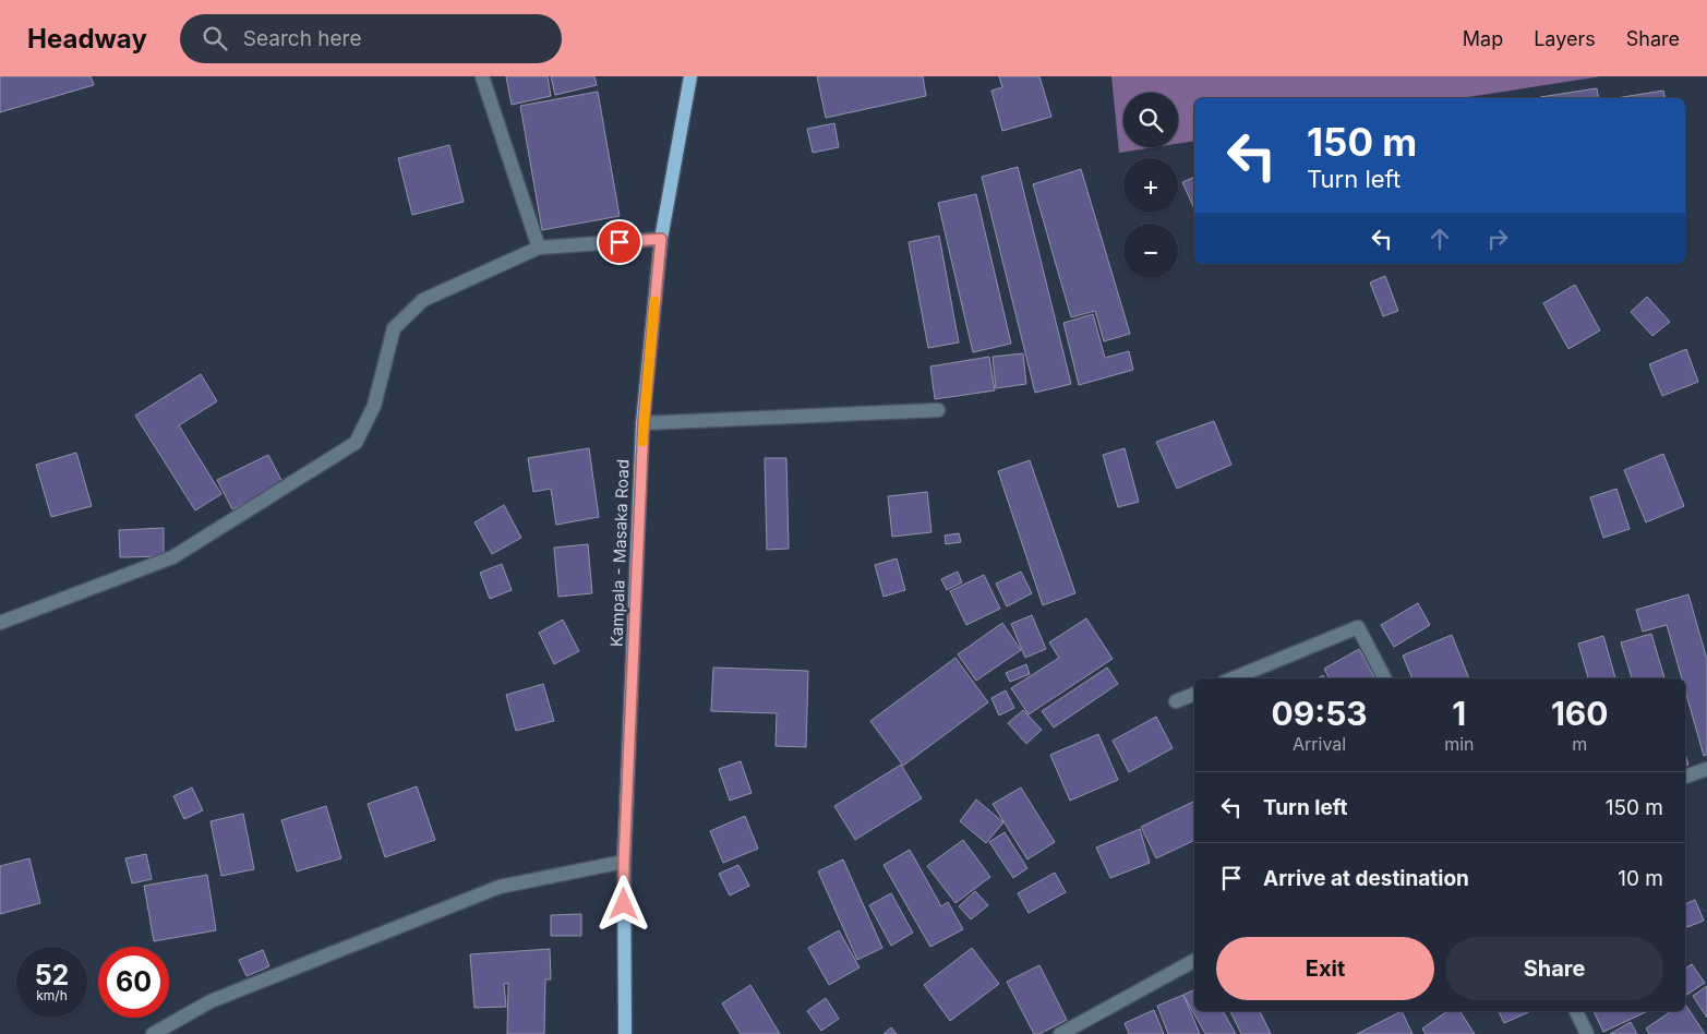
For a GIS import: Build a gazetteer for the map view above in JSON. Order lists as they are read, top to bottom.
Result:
{
  "streets": {
    "main road": ["Kampala - Masaka Road"]
  },
  "page": {
    "header": "Headway",
    "search": "Search here",
    "nav": ["Map", "Layers", "Share"],
    "map_buttons": ["+", "−"],
    "turn": ["150 m", "Turn left"],
    "eta": [
      "09:53",
      "Arrival",
      "1",
      "min",
      "160",
      "m"
    ],
    "list": [
      {
        "name": "Turn left",
        "value": "150 m"
      },
      {
        "name": "Arrive at destination",
        "value": "10 m"
      }
    ],
    "buttons": ["Exit", "Share"],
    "speed": "52 km/h",
    "limit": "60"
  }
}
